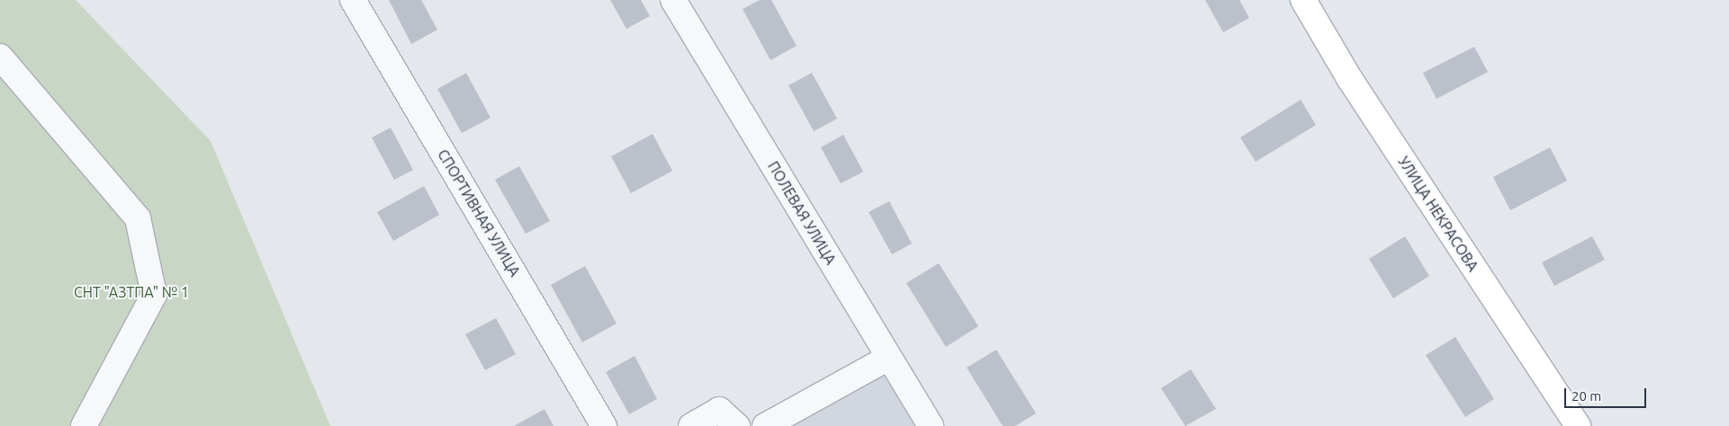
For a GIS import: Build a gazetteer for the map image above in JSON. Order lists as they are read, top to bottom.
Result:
{
  "streets": {
    "main road": ["УЛИЦА НЕКРАСОВА"],
    "street": ["СПОРТИВНАЯ УЛИЦА", "ПОЛЕВАЯ УЛИЦА"]
  },
  "parks": ["СНТ \"АЗТПА\" № 1"],
  "scale_bar": "20 m"
}
